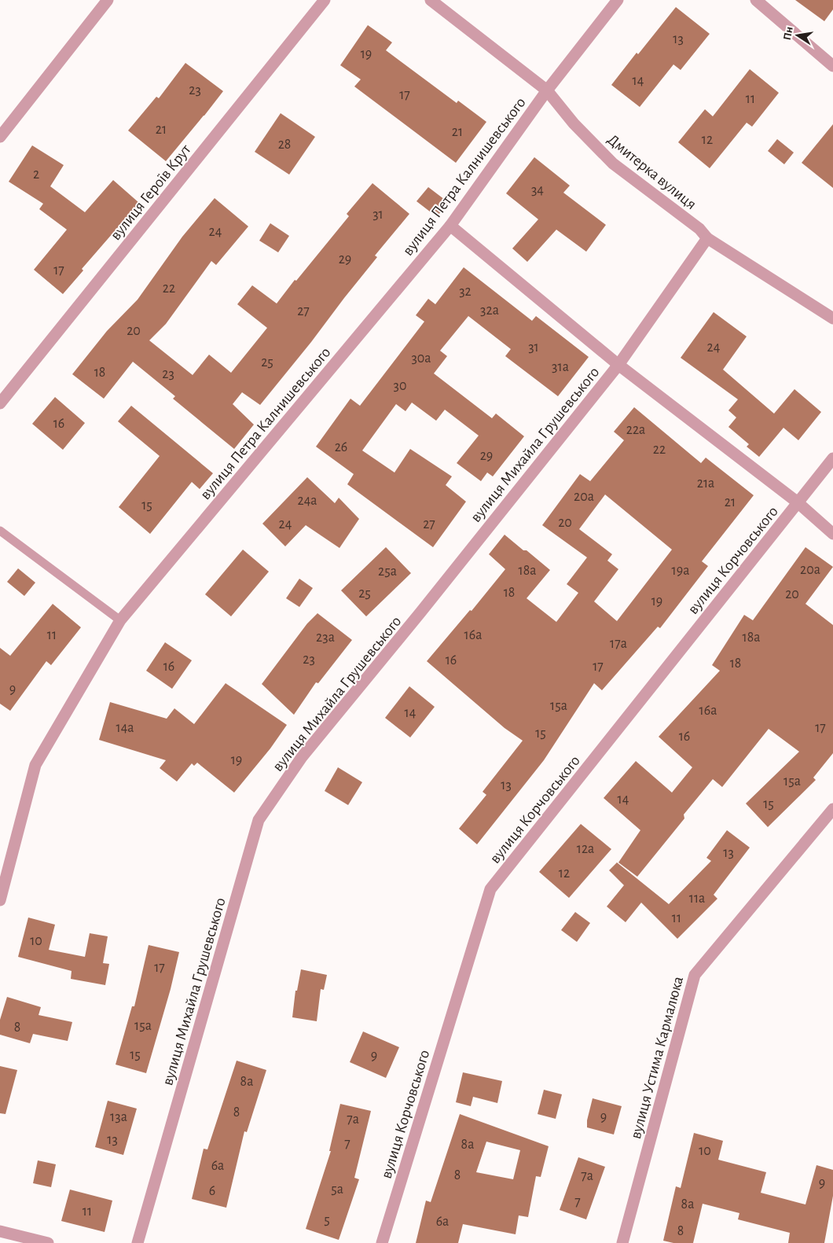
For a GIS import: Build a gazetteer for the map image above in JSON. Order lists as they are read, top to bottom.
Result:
{
  "streets": {
    "street": [
      "Дмитерка вулиця",
      "вулиця Петра Калнишевського",
      "вулиця Героїв Крут",
      "вулиця Михайла Грушевського",
      "вулиця Корчовського",
      "вулиця Устима Кармалюка"
    ]
  },
  "crossings": [
    ["Дмитерка вулиця", "вулиця Петра Калнишевського"],
    ["Дмитерка вулиця", "вулиця Михайла Грушевського"]
  ],
  "house_numbers": [
    "13",
    "19",
    "14",
    "23",
    "17",
    "11",
    "21",
    "21",
    "12",
    "28",
    "2",
    "34",
    "31",
    "24",
    "29",
    "17",
    "22",
    "32",
    "32а",
    "27",
    "20",
    "31",
    "24",
    "30а",
    "25",
    "31а",
    "18",
    "23",
    "30",
    "16",
    "22а",
    "26",
    "22",
    "29",
    "21а",
    "20а",
    "24а",
    "21",
    "15",
    "20",
    "24",
    "27",
    "20а",
    "18а",
    "19а",
    "25а",
    "18",
    "25",
    "20",
    "19",
    "11",
    "16а",
    "23а",
    "18а",
    "17а",
    "23",
    "16",
    "18",
    "16",
    "17",
    "9",
    "15а",
    "16а",
    "14",
    "14а",
    "17",
    "15",
    "16",
    "19",
    "15а",
    "13",
    "14",
    "15",
    "12а",
    "13",
    "12",
    "11а",
    "11",
    "10",
    "17",
    "15а",
    "8",
    "15",
    "9",
    "8а",
    "8",
    "13а",
    "9",
    "7а",
    "13",
    "7",
    "8а",
    "10",
    "6а",
    "8",
    "7а",
    "9",
    "5а",
    "6",
    "7",
    "8а",
    "11",
    "5",
    "6а",
    "8"
  ],
  "north": "left"
}
